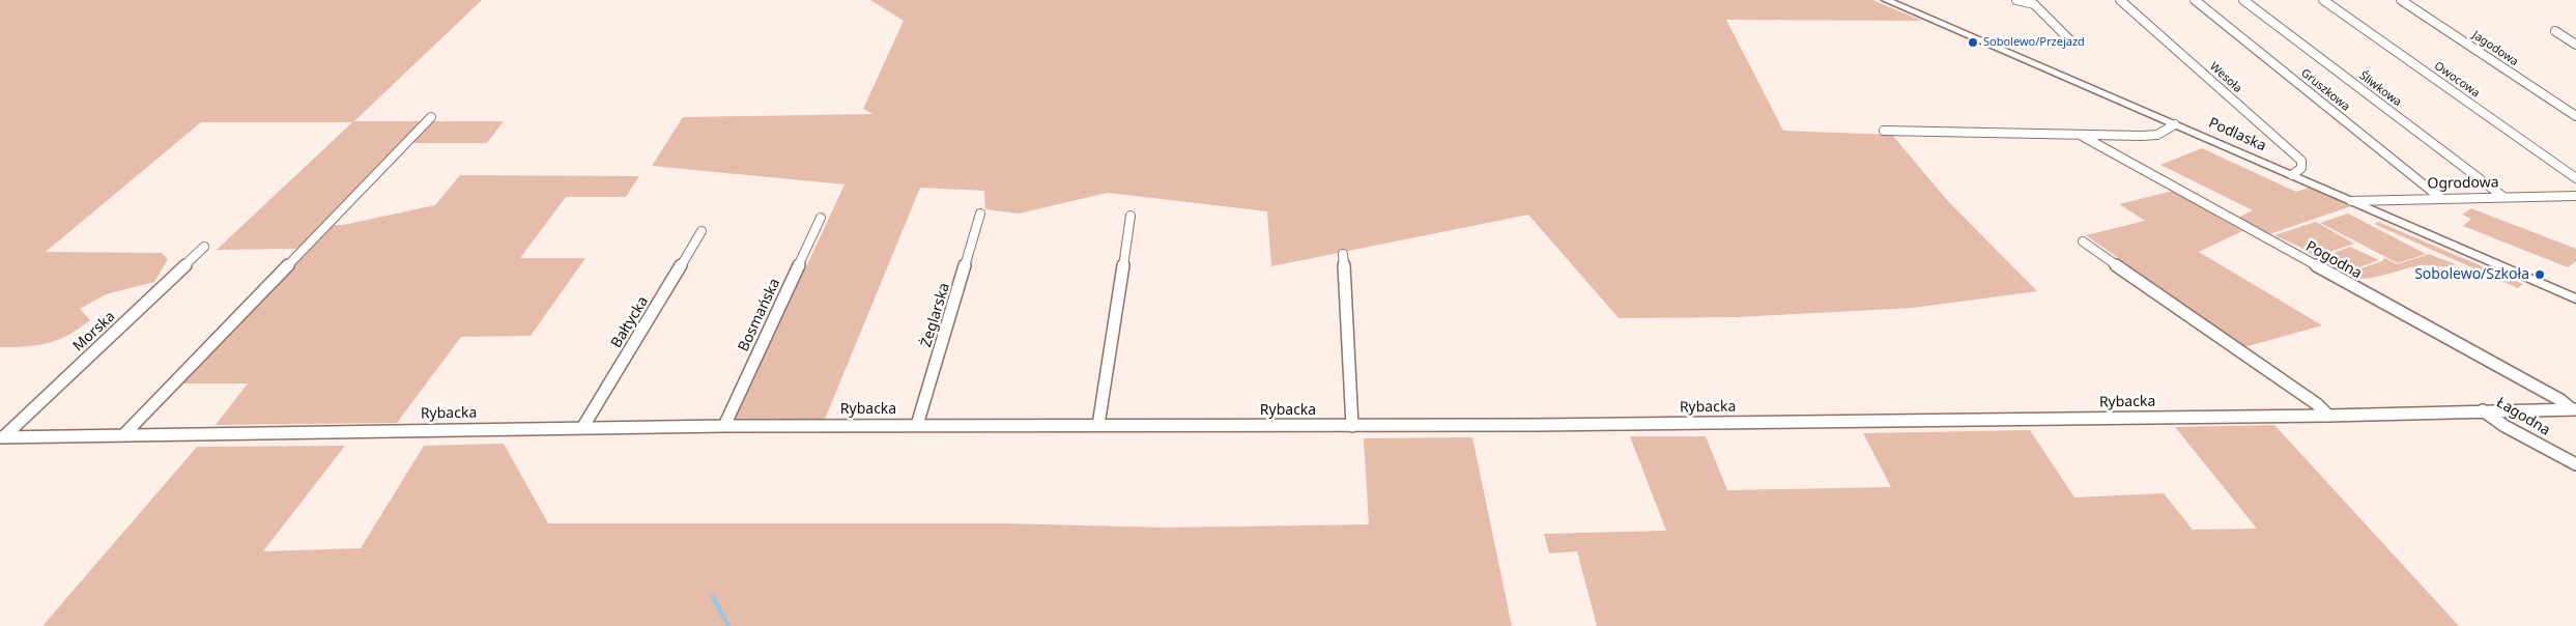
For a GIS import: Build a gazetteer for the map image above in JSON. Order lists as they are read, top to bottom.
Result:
{
  "streets": {
    "street": [
      "Jagodowa",
      "Wesoła",
      "Owocowa",
      "Śliwkowa",
      "Gruszkowa",
      "Podlaska",
      "Ogrodowa",
      "Pogodna",
      "Bosmańska",
      "Żeglarska",
      "Bałtycka",
      "Morska",
      "Rybacka",
      "Łagodna"
    ]
  },
  "crossings": [
    ["Wesoła", "Podlaska"],
    ["Śliwkowa", "Ogrodowa"],
    ["Gruszkowa", "Ogrodowa"],
    ["Podlaska", "Ogrodowa"],
    ["Pogodna", "Rybacka"],
    ["Bosmańska", "Rybacka"],
    ["Żeglarska", "Rybacka"],
    ["Bałtycka", "Rybacka"],
    ["Morska", "Rybacka"],
    ["Rybacka", "Łagodna"]
  ],
  "places": ["Sobolewo/Przejazd", "Sobolewo/Szkoła"]
}
